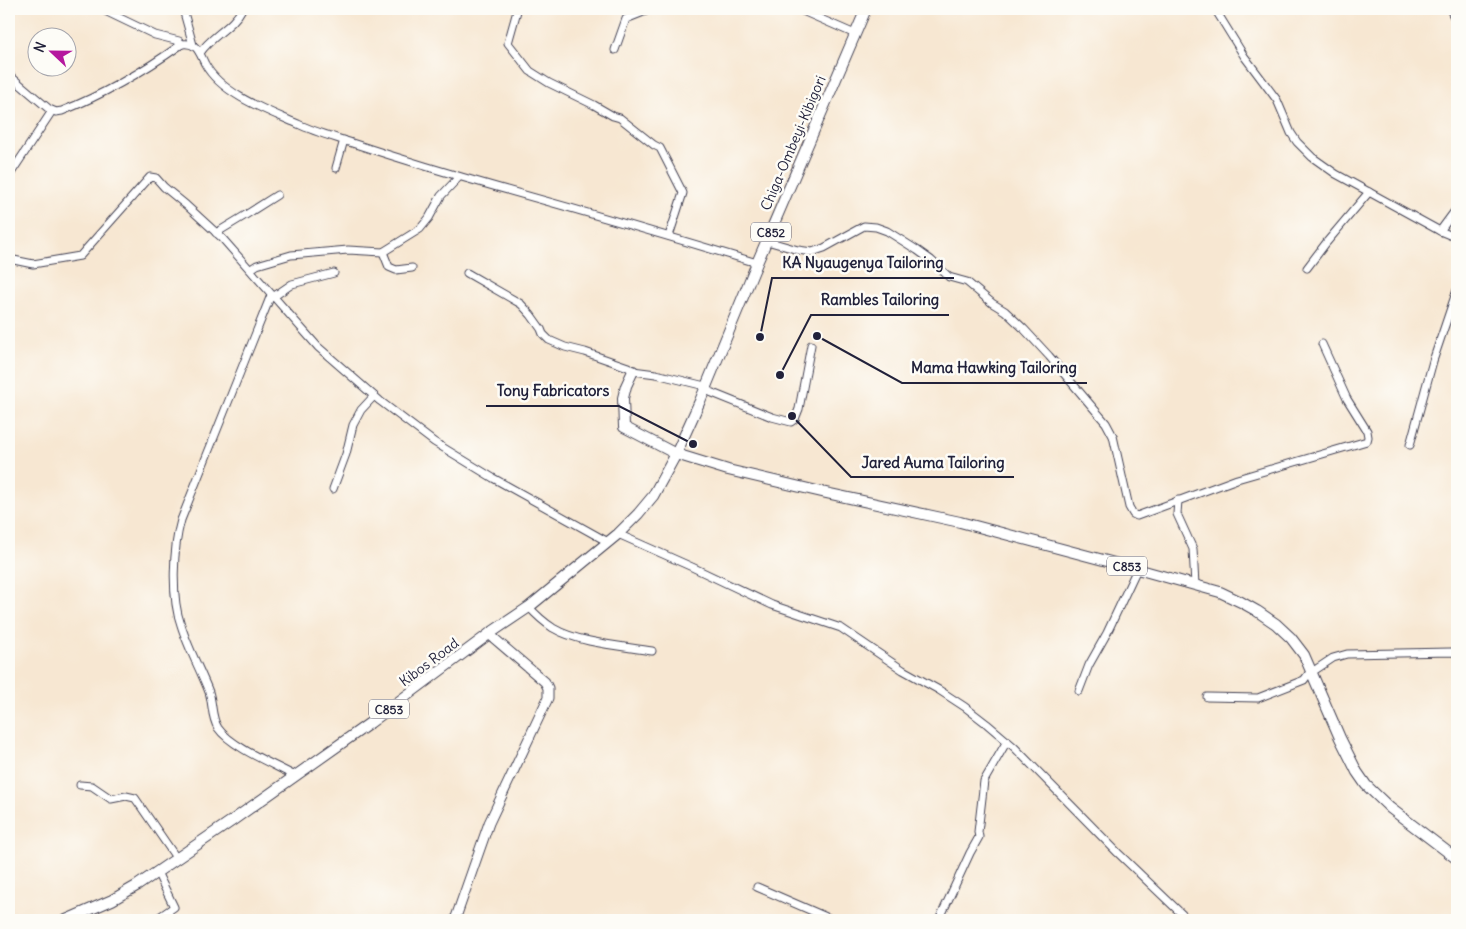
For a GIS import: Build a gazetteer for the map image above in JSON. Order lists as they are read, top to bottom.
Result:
{
  "streets": {
    "main road": [
      "Chiga-Ombeyi-Kibigori",
      "C852",
      "C853",
      "Kibos Road"
    ]
  },
  "crossings": [
    ["Chiga-Ombeyi-Kibigori", "C853"],
    ["Chiga-Ombeyi-Kibigori", "Kibos Road"],
    ["C853", "Kibos Road"]
  ],
  "places": [
    "Mama Hawking Tailoring",
    "KA Nyaugenya Tailoring",
    "Rambles Tailoring",
    "Jared Auma Tailoring",
    "Tony Fabricators"
  ],
  "north": "left"
}
